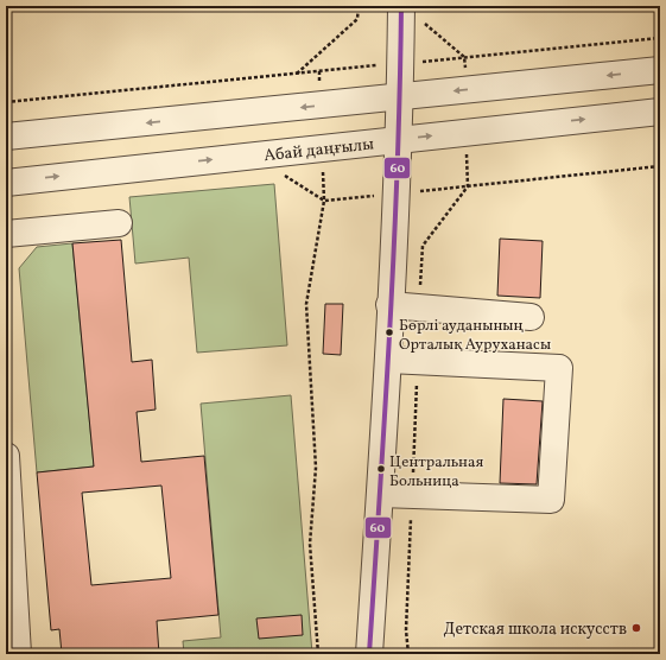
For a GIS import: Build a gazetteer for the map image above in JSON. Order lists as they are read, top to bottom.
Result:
{
  "streets": {
    "street": ["Абай даңғылы"]
  },
  "places": ["Бөрлі ауданының Орталық Ауруханасы", "Центральная Больница", "Детская школа искусств"],
  "lines": ["transit line 60"]
}
